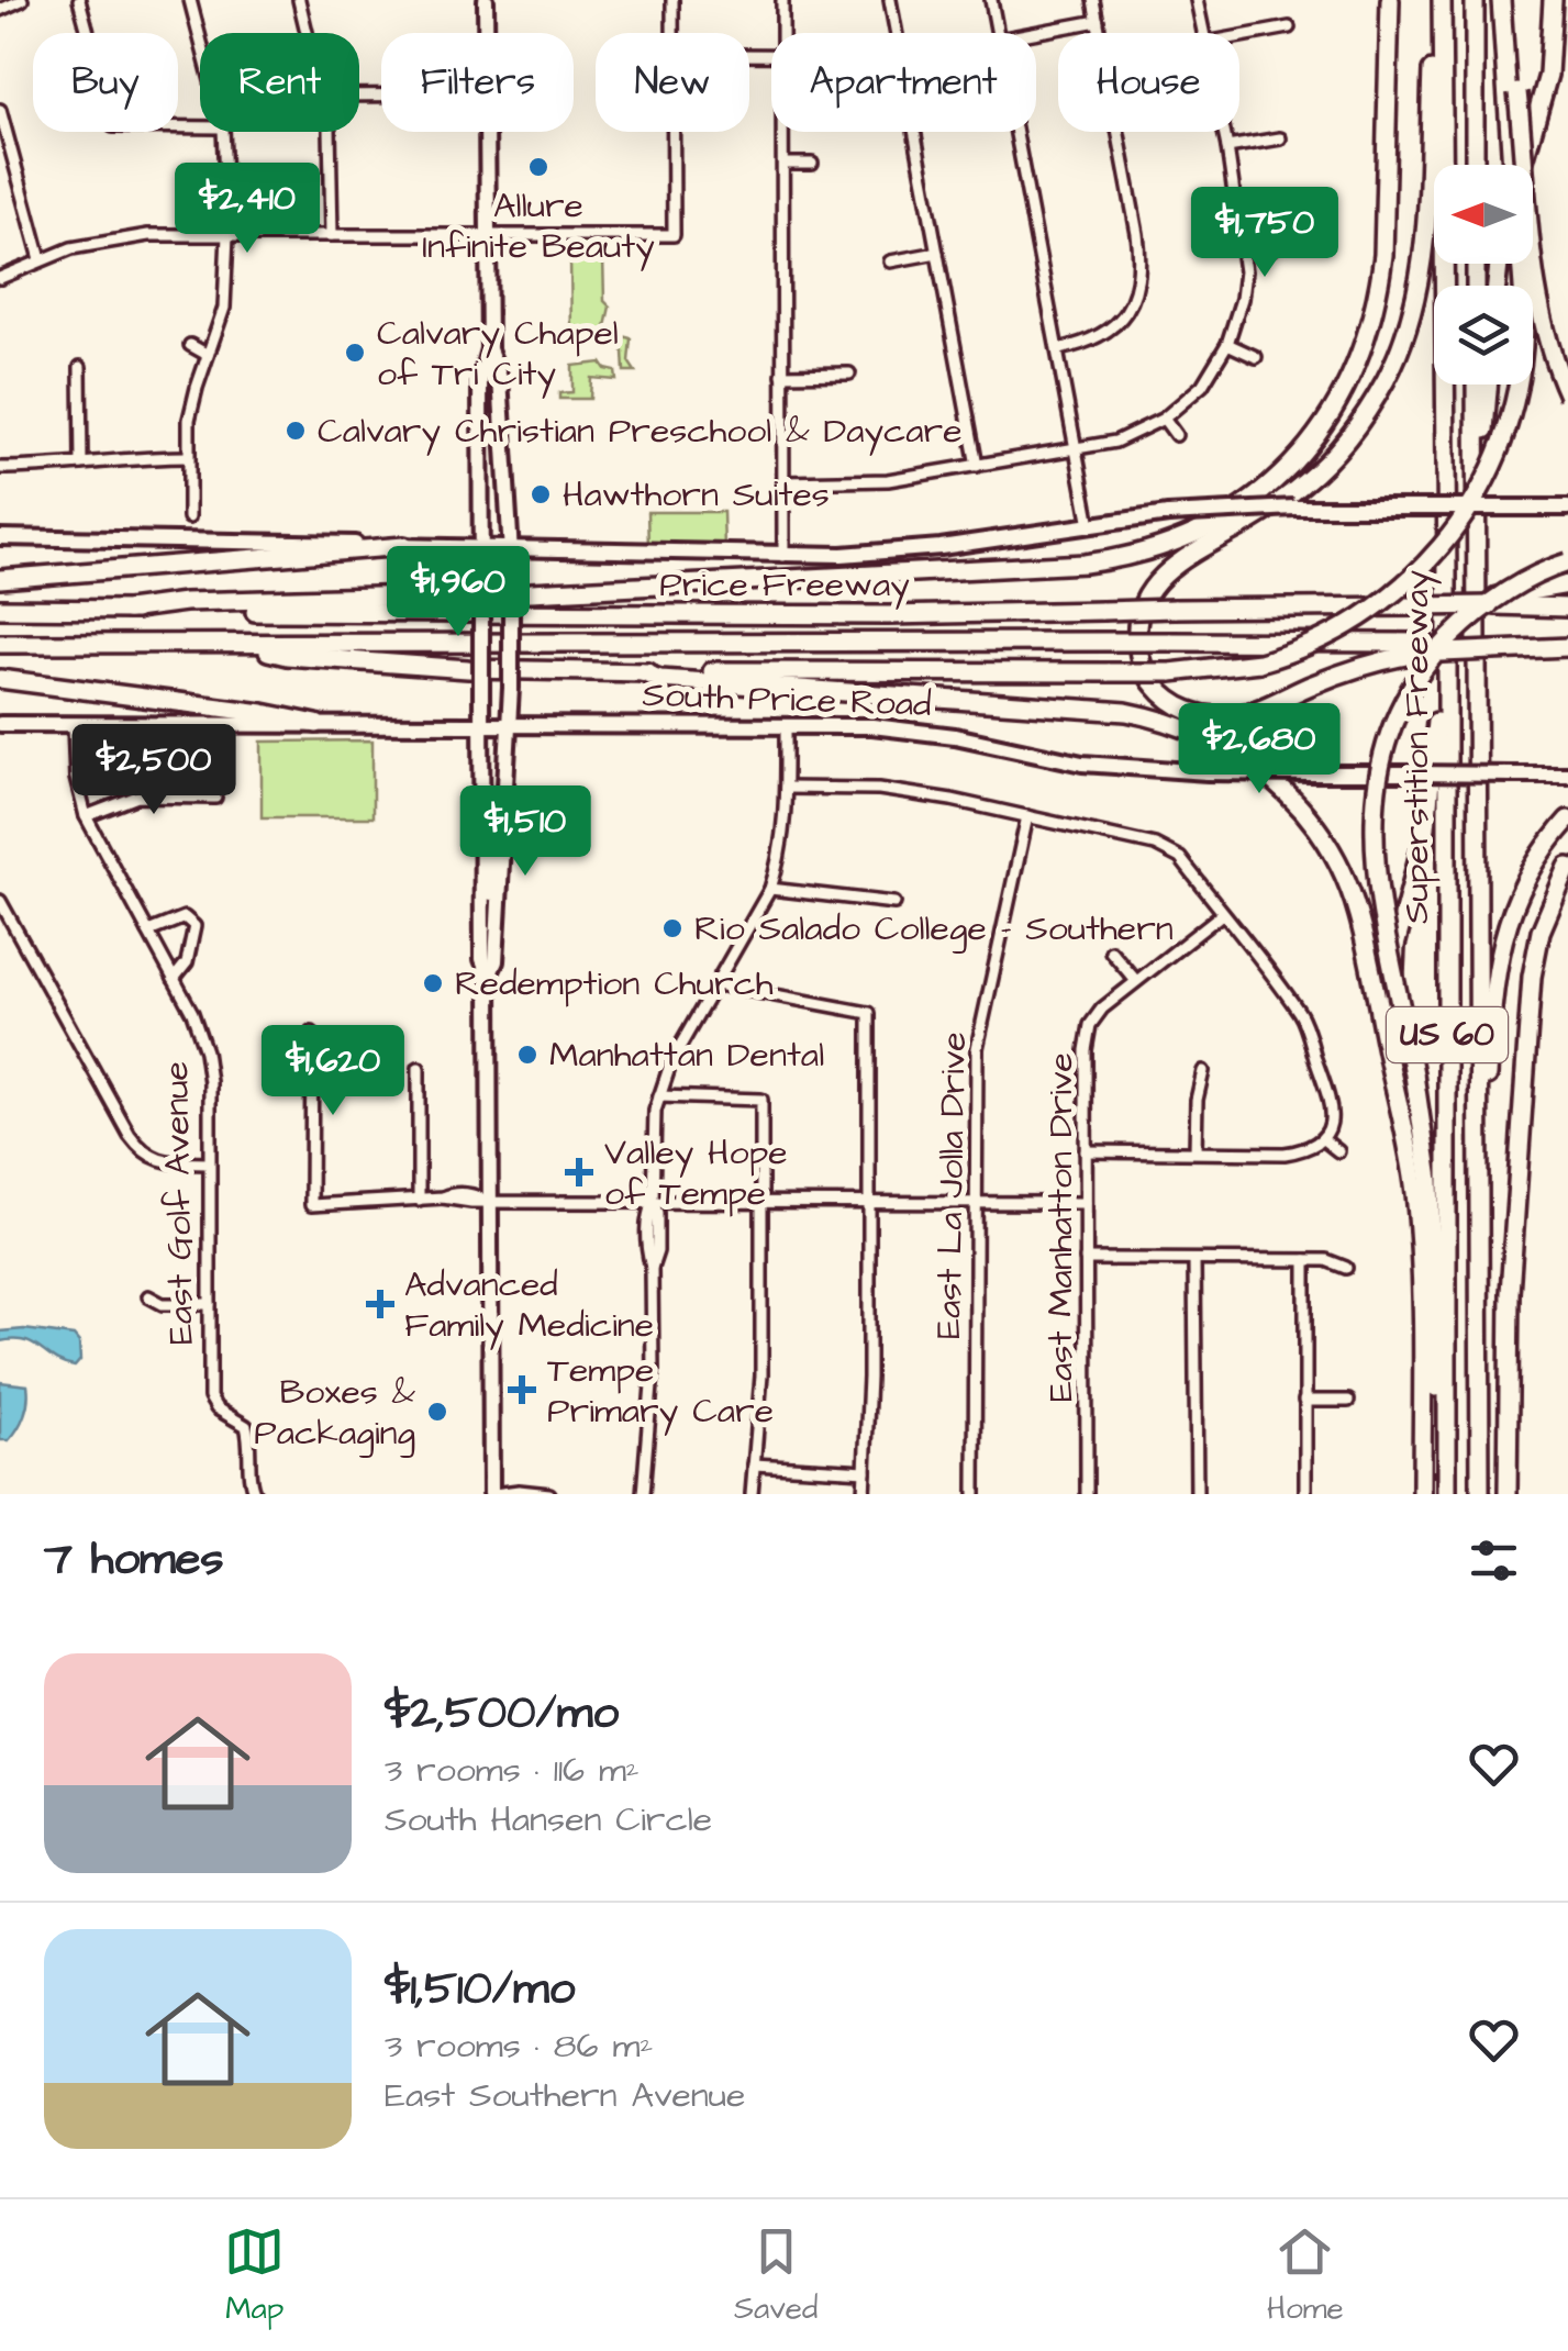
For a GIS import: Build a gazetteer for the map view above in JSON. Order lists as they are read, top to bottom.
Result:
{
  "streets": {
    "highway": ["Price Freeway", "Superstition Freeway", "US 60"],
    "main road": ["South Price Road"],
    "street": ["East La Jolla Drive", "East Golf Avenue", "East Manhatton Drive"]
  },
  "crossings": [
    ["South Price Road", "East Golf Avenue"]
  ],
  "places": {
    "other": [
      "Allure Infinite Beauty",
      "Calvary Chapel of Tri City",
      "Calvary Christian Preschool & Daycare",
      "Hawthorn Suites",
      "Rio Salado College - Southern",
      "Redemption Church",
      "Manhattan Dental",
      "Boxes & Packaging"
    ],
    "health": ["Valley Hope of Tempe", "Advanced Family Medicine", "Tempe Primary Care"]
  },
  "north": "left",
  "page": {
    "chip": [
      "Buy",
      "Rent",
      "Filters",
      "New",
      "Apartment",
      "House"
    ],
    "price": [
      "$2,410",
      "$1,750",
      "$1,960",
      "$2,680",
      "$2,500",
      "$1,510",
      "$1,620"
    ],
    "heading": "7 homes",
    "list": [
      {
        "name": "$2,500/mo",
        "note": "3 rooms · 116 m² · South Hansen Circle"
      },
      {
        "name": "$1,510/mo",
        "note": "3 rooms · 86 m² · East Southern Avenue"
      }
    ],
    "tabs": ["Map", "Saved", "Home"]
  }
}
